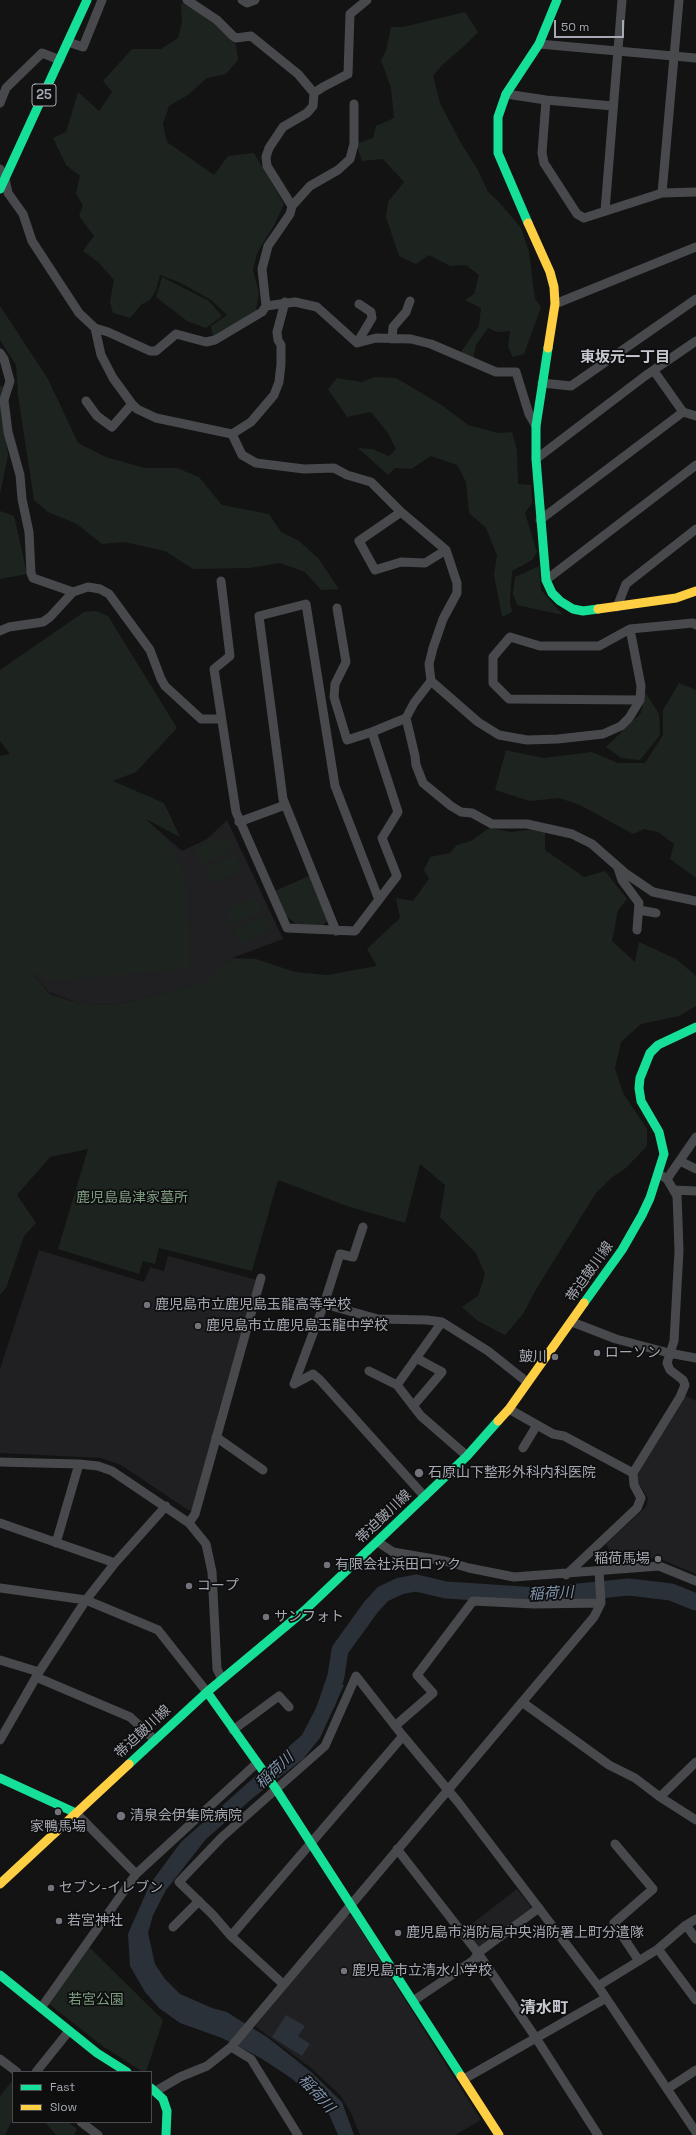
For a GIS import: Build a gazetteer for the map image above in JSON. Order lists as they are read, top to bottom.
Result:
{
  "streets": {
    "street": ["25", "帯迫皷川線"]
  },
  "districts": ["東坂元一丁目", "清水町"],
  "water": ["稲荷川"],
  "parks": ["鹿児島島津家墓所", "若宮公園"],
  "places": [
    "鹿児島市立鹿児島玉龍高等学校",
    "鹿児島市立鹿児島玉龍中学校",
    "ローソン",
    "皷川",
    "石原山下整形外科内科医院",
    "稲荷馬場",
    "有限会社浜田ロック",
    "コープ",
    "サンフォト",
    "家鴨馬場",
    "清泉会伊集院病院",
    "セブン-イレブン",
    "若宮神社",
    "鹿児島市消防局中央消防署上町分遣隊",
    "鹿児島市立清水小学校"
  ],
  "legend": ["Fast", "Slow"],
  "scale_bar": "50 m"
}
